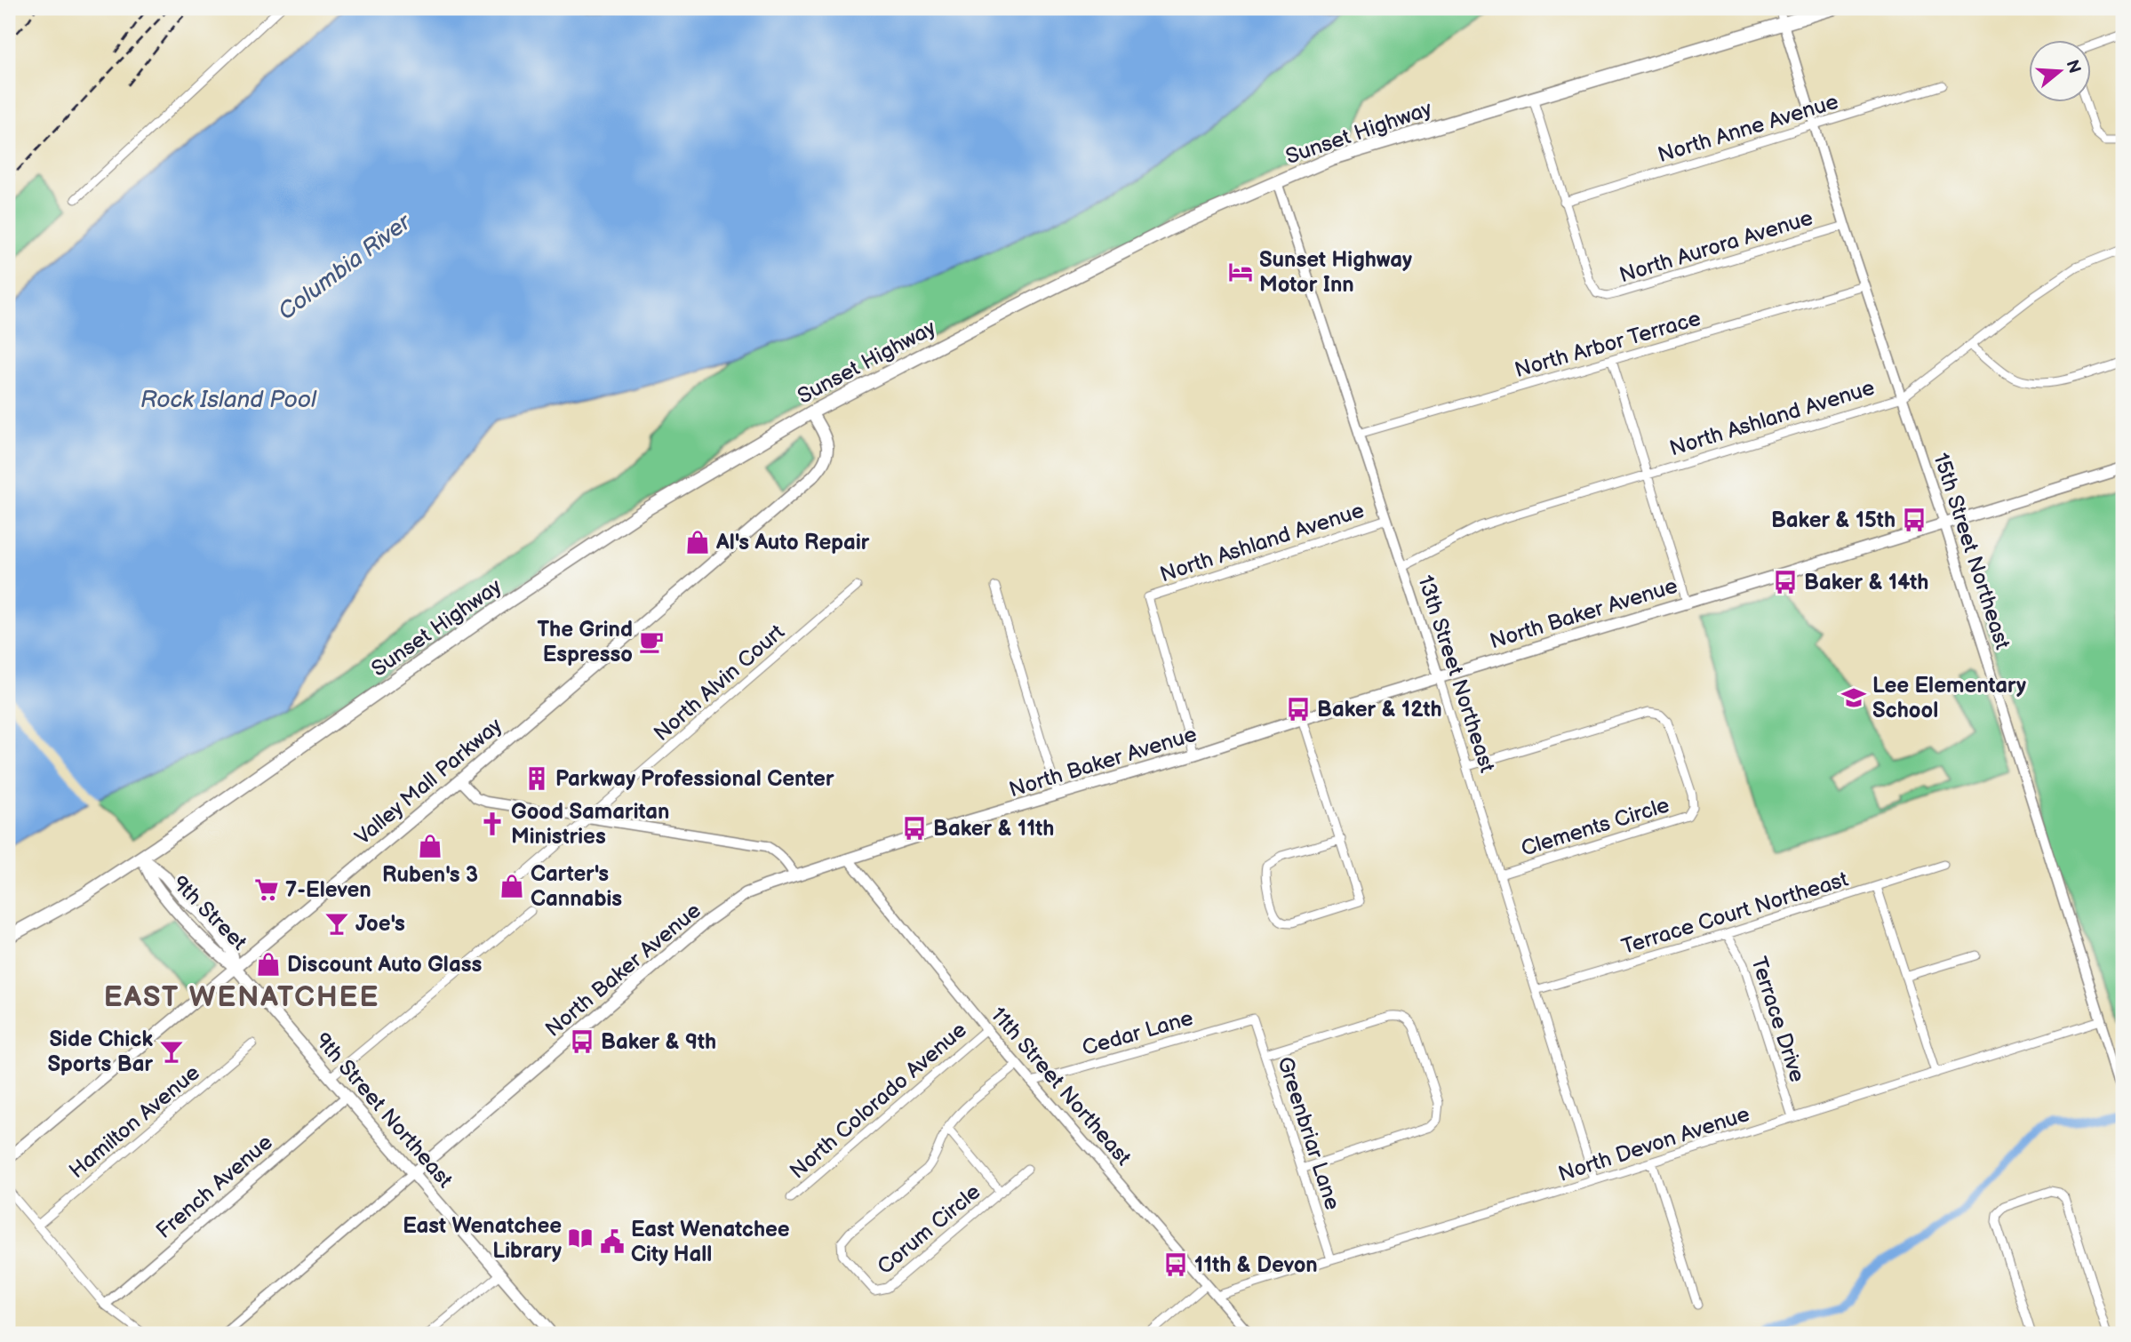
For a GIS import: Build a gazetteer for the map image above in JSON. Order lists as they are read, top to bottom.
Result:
{
  "streets": {
    "highway": ["Sunset Highway"],
    "main road": [
      "North Baker Avenue",
      "Valley Mall Parkway",
      "9th Street",
      "9th Street Northeast"
    ],
    "street": [
      "North Anne Avenue",
      "North Aurora Avenue",
      "North Arbor Terrace",
      "North Ashland Avenue",
      "15th Street Northeast",
      "13th Street Northeast",
      "North Alvin Court",
      "Clements Circle",
      "Terrace Court Northeast",
      "Terrace Drive",
      "Cedar Lane",
      "11th Street Northeast",
      "North Colorado Avenue",
      "Hamilton Avenue",
      "Greenbriar Lane",
      "North Devon Avenue",
      "French Avenue",
      "Corum Circle"
    ]
  },
  "crossings": [
    ["North Anne Avenue", "North Aurora Avenue"],
    ["North Anne Avenue", "15th Street Northeast"],
    ["Sunset Highway", "15th Street Northeast"],
    ["Sunset Highway", "13th Street Northeast"],
    ["Sunset Highway", "Valley Mall Parkway"],
    ["Sunset Highway", "9th Street"],
    ["North Aurora Avenue", "15th Street Northeast"],
    ["North Arbor Terrace", "15th Street Northeast"],
    ["North Arbor Terrace", "13th Street Northeast"],
    ["North Ashland Avenue", "15th Street Northeast"],
    ["North Ashland Avenue", "North Baker Avenue"],
    ["North Ashland Avenue", "13th Street Northeast"],
    ["15th Street Northeast", "North Baker Avenue"],
    ["15th Street Northeast", "North Devon Avenue"],
    ["North Baker Avenue", "13th Street Northeast"],
    ["North Baker Avenue", "11th Street Northeast"],
    ["North Baker Avenue", "9th Street Northeast"],
    ["13th Street Northeast", "Clements Circle"],
    ["13th Street Northeast", "Terrace Court Northeast"],
    ["13th Street Northeast", "North Devon Avenue"],
    ["Valley Mall Parkway", "9th Street"],
    ["Valley Mall Parkway", "9th Street Northeast"],
    ["9th Street", "9th Street Northeast"],
    ["Terrace Court Northeast", "Terrace Drive"],
    ["Terrace Drive", "North Devon Avenue"],
    ["Cedar Lane", "11th Street Northeast"],
    ["Cedar Lane", "Greenbriar Lane"],
    ["11th Street Northeast", "North Colorado Avenue"],
    ["11th Street Northeast", "North Devon Avenue"],
    ["11th Street Northeast", "Corum Circle"],
    ["9th Street Northeast", "French Avenue"],
    ["Greenbriar Lane", "North Devon Avenue"]
  ],
  "districts": ["EAST WENATCHEE"],
  "water": ["Columbia River", "Rock Island Pool"],
  "places": {
    "hotel": ["Sunset Highway Motor Inn"],
    "bus stop": [
      "Baker & 15th",
      "Baker & 14th",
      "Baker & 12th",
      "Baker & 11th",
      "Baker & 9th",
      "11th & Devon"
    ],
    "shop": [
      "Al's Auto Repair",
      "Ruben's 3",
      "Carter's Cannabis",
      "Discount Auto Glass"
    ],
    "cafe": ["The Grind Espresso"],
    "school or university": ["Lee Elementary School"],
    "building": ["Parkway Professional Center"],
    "church": ["Good Samaritan Ministries"],
    "supermarket": ["7-Eleven"],
    "bar": ["Joe's", "Side Chick Sports Bar"],
    "library": ["East Wenatchee Library"],
    "public building": ["East Wenatchee City Hall"]
  },
  "north": "right"
}
